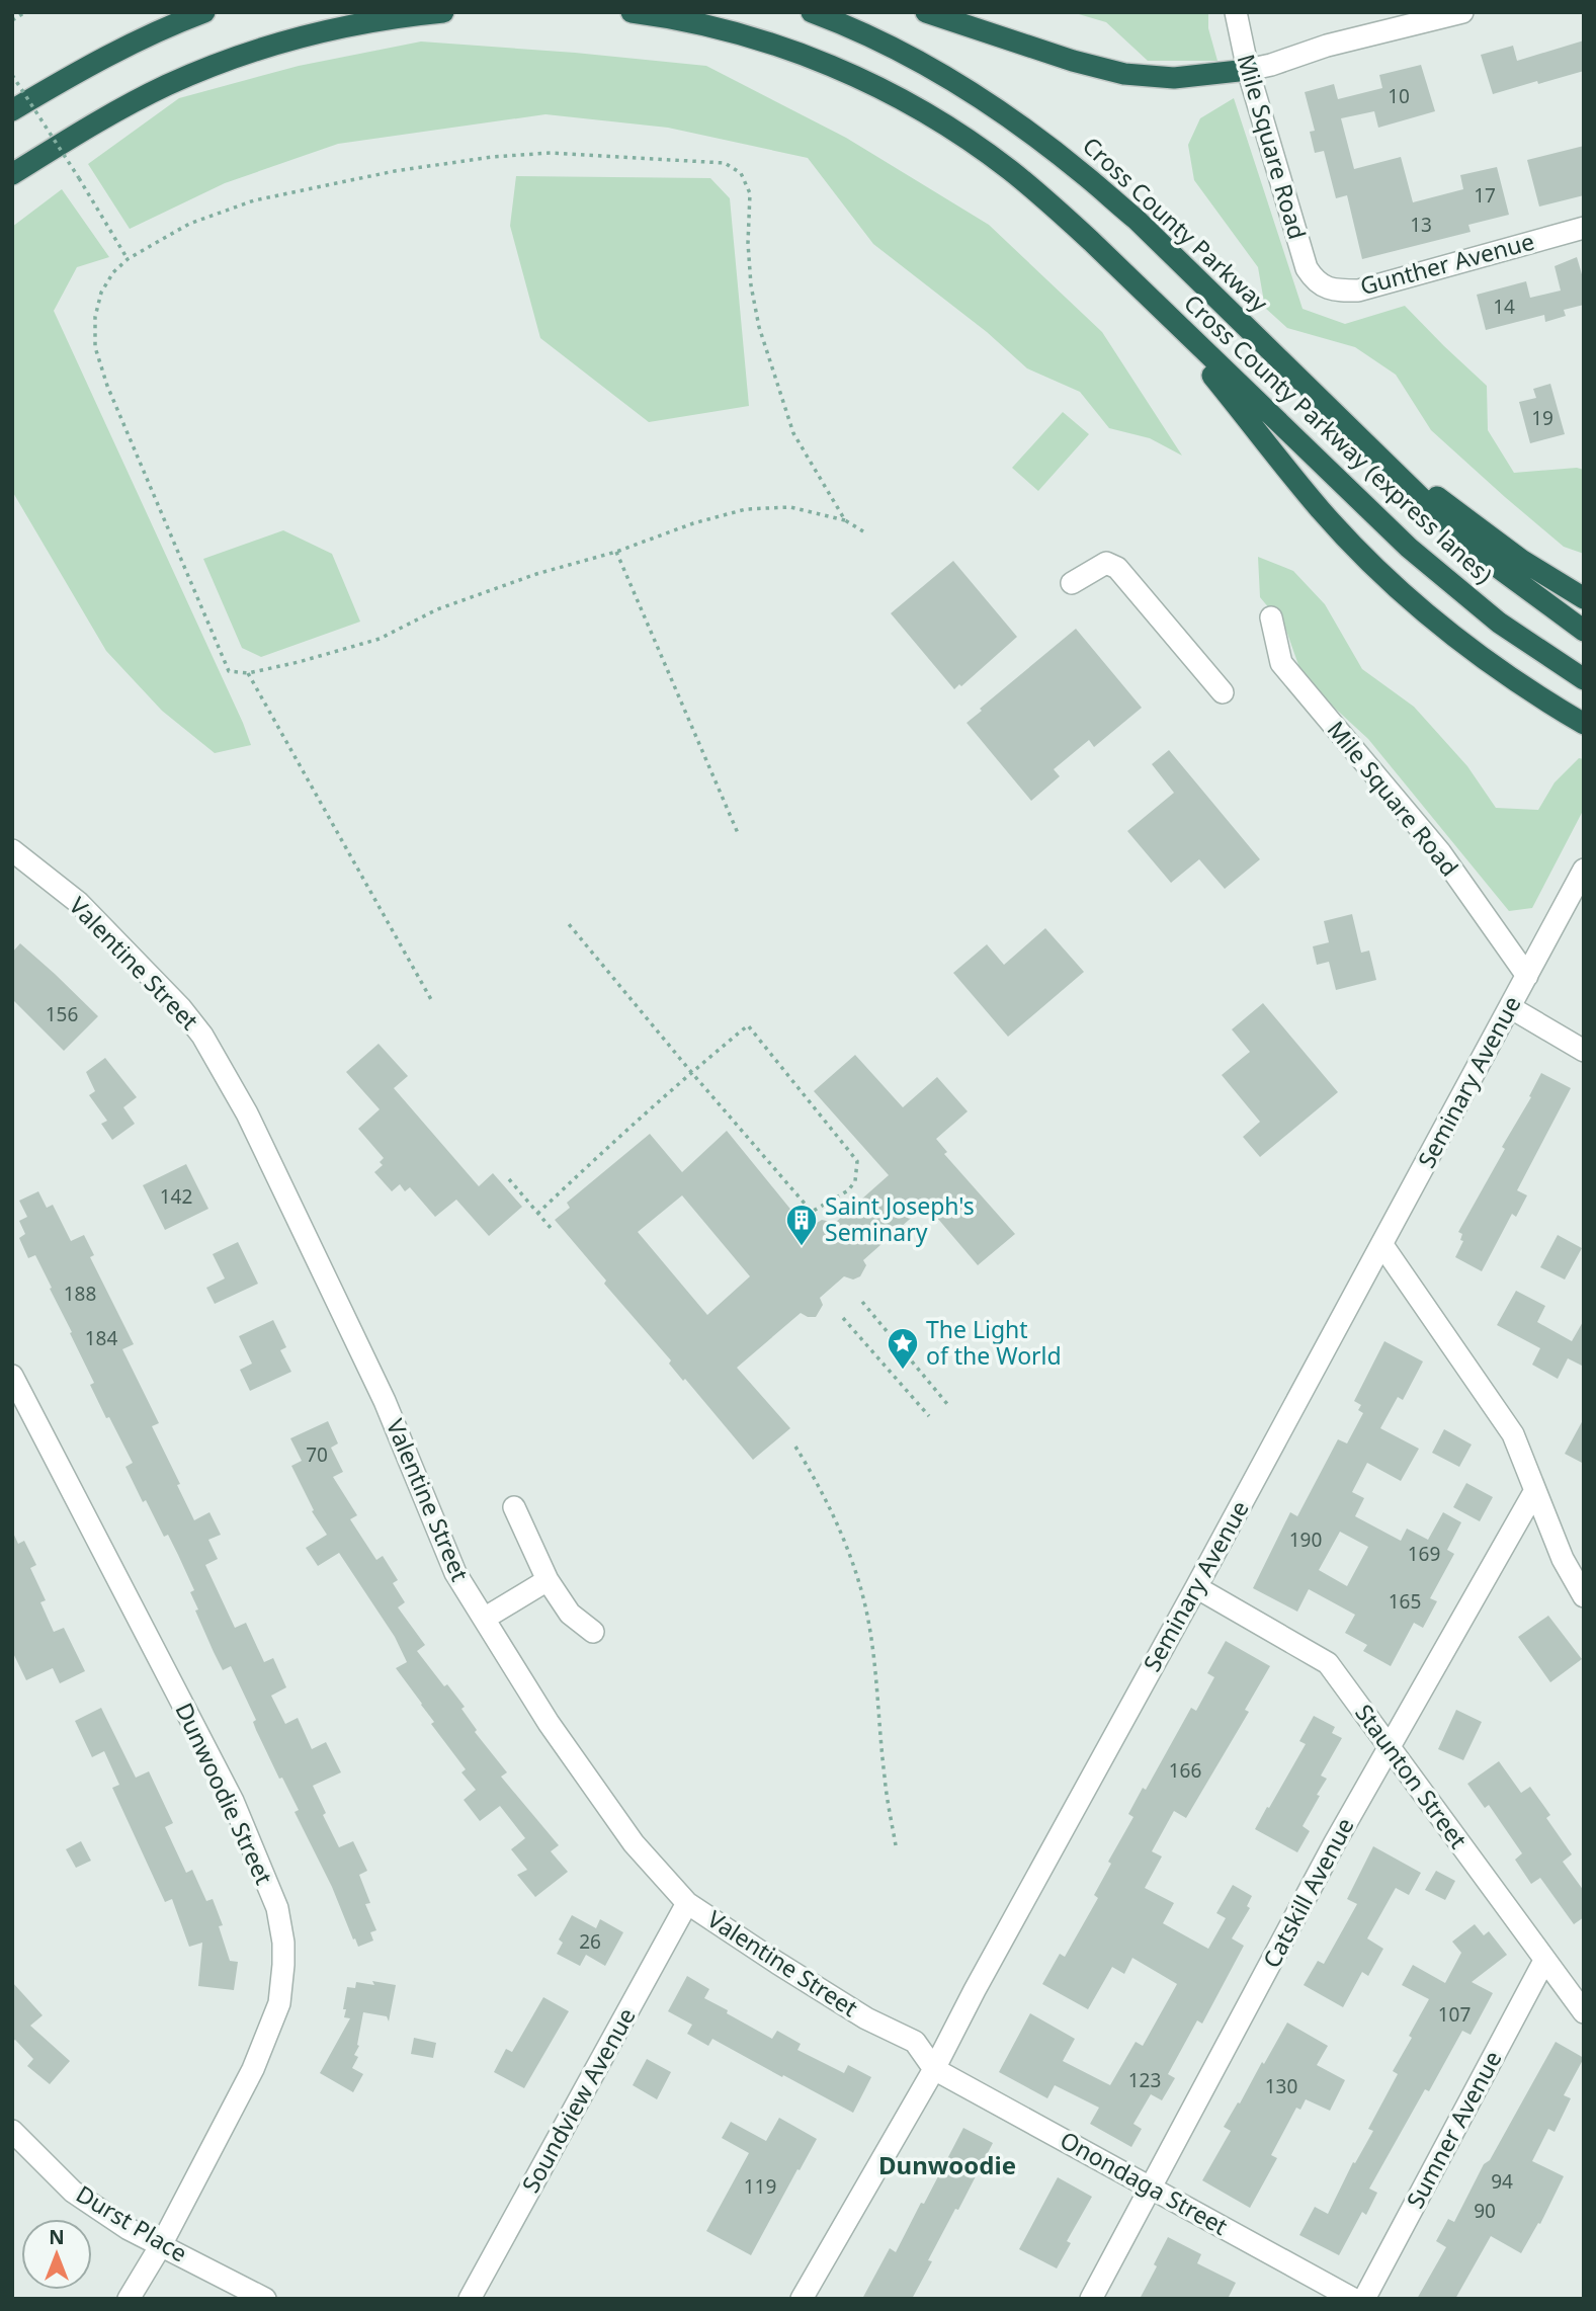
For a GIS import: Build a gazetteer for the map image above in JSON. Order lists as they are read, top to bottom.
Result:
{
  "streets": {
    "highway": ["Cross County Parkway", "Cross County Parkway (express lanes)"],
    "street": [
      "Mile Square Road",
      "Gunther Avenue",
      "Valentine Street",
      "Seminary Avenue",
      "Staunton Street",
      "Dunwoodie Street",
      "Catskill Avenue",
      "Soundview Avenue",
      "Sumner Avenue",
      "Onondaga Street",
      "Durst Place"
    ]
  },
  "crossings": [
    ["Mile Square Road", "Gunther Avenue"],
    ["Mile Square Road", "Seminary Avenue"],
    ["Cross County Parkway", "Cross County Parkway (express lanes)"],
    ["Valentine Street", "Seminary Avenue"],
    ["Valentine Street", "Soundview Avenue"],
    ["Valentine Street", "Onondaga Street"],
    ["Seminary Avenue", "Staunton Street"],
    ["Seminary Avenue", "Onondaga Street"],
    ["Staunton Street", "Catskill Avenue"],
    ["Staunton Street", "Sumner Avenue"],
    ["Dunwoodie Street", "Durst Place"],
    ["Catskill Avenue", "Onondaga Street"]
  ],
  "districts": ["Dunwoodie"],
  "places": {
    "building": ["Saint Joseph's Seminary"],
    "place": ["The Light of the World"]
  },
  "house_numbers": [
    "10",
    "17",
    "13",
    "14",
    "19",
    "156",
    "142",
    "188",
    "184",
    "70",
    "190",
    "169",
    "165",
    "166",
    "26",
    "107",
    "123",
    "130",
    "94",
    "119",
    "90"
  ],
  "north": "top"
}
